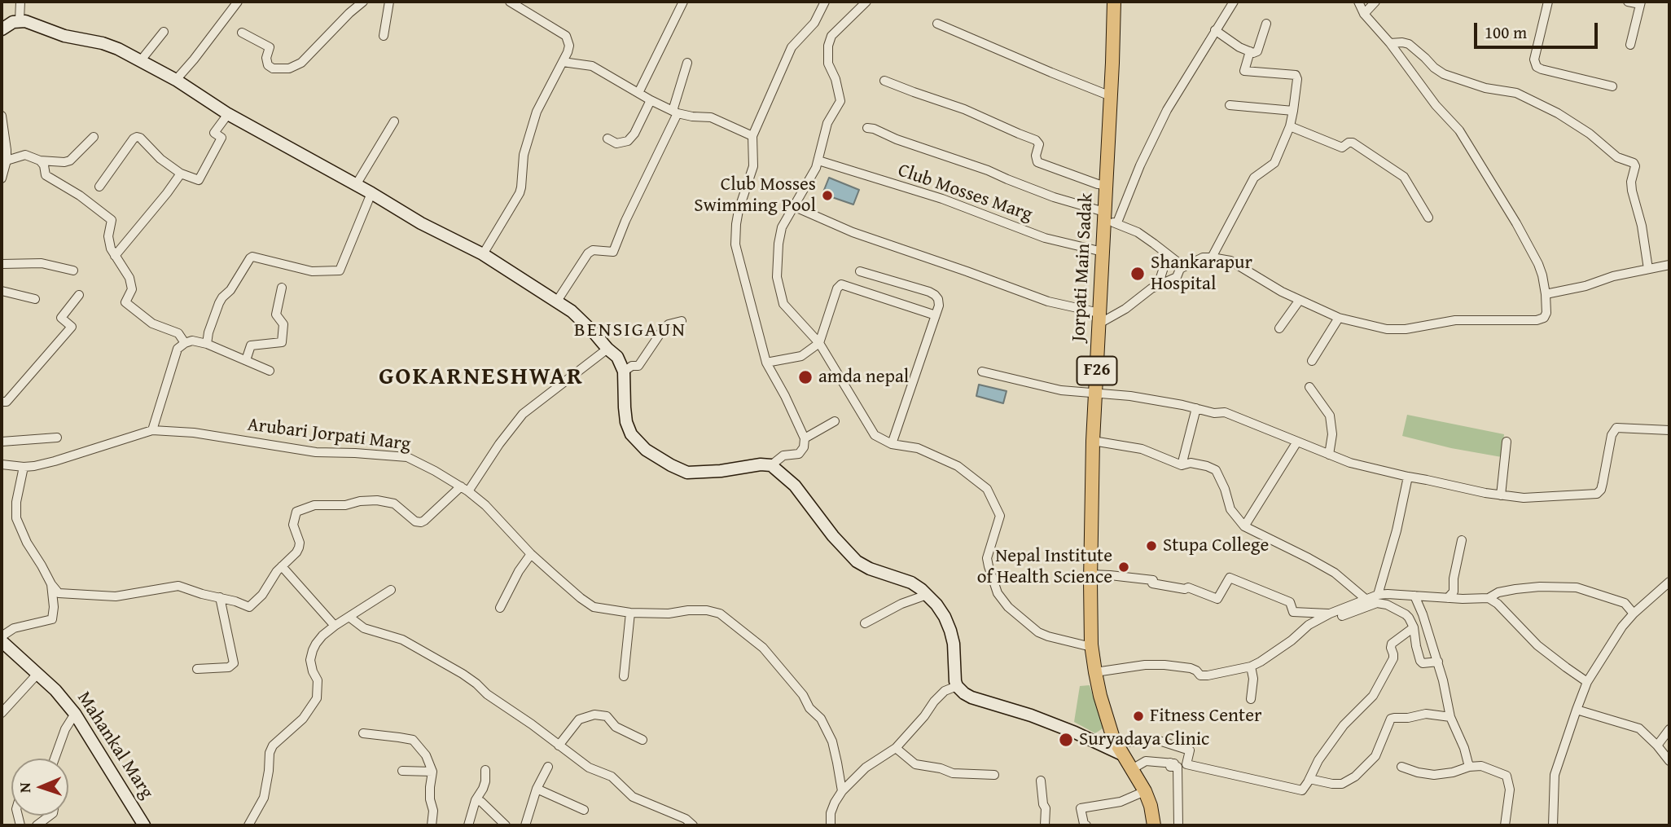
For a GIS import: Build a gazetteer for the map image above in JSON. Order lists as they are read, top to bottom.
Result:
{
  "streets": {
    "main road": ["Jorpati Main Sadak", "F26", "Mahankal Marg"],
    "street": ["Club Mosses Marg", "Arubari Jorpati Marg"]
  },
  "crossings": [
    ["Club Mosses Marg", "Jorpati Main Sadak"],
    ["Jorpati Main Sadak", "F26"]
  ],
  "districts": ["BENSIGAUN", "GOKARNESHWAR"],
  "places": [
    "Club Mosses Swimming Pool",
    "Shankarapur Hospital",
    "amda nepal",
    "Stupa College",
    "Nepal Institute of Health Science",
    "Fitness Center",
    "Suryadaya Clinic"
  ],
  "scale_bar": "100 m",
  "north": "left"
}
